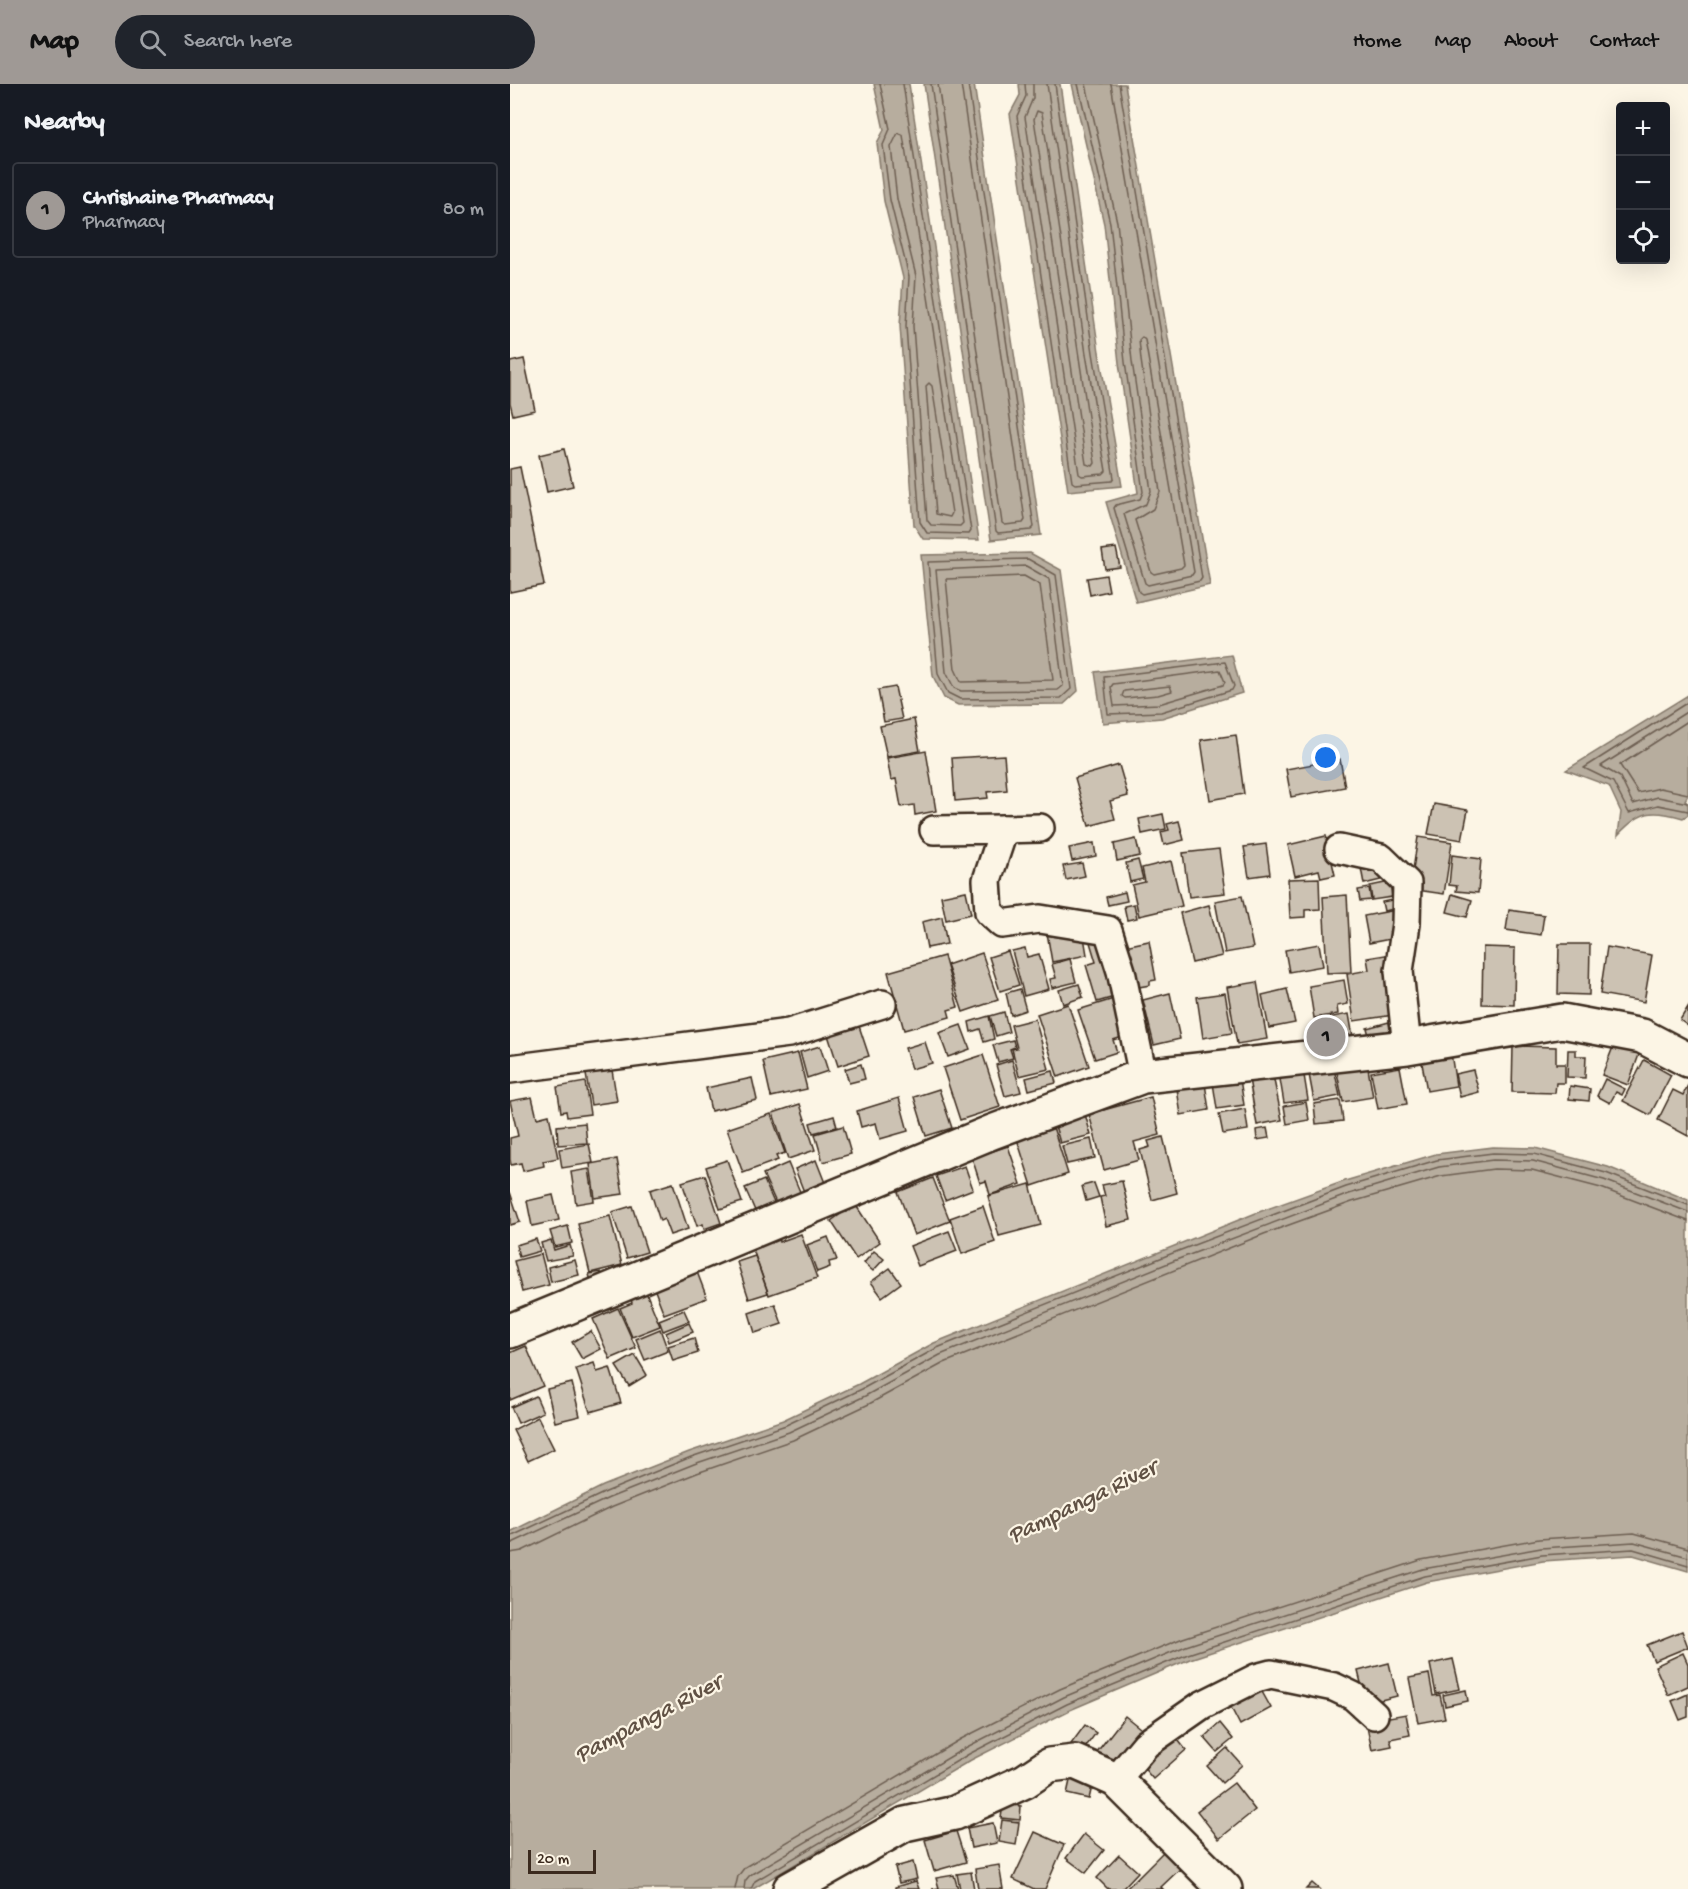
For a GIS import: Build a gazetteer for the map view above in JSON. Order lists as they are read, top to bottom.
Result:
{
  "water": ["Pampanga River"],
  "scale_bar": "20 m",
  "page": {
    "header": "Map",
    "search": "Search here",
    "nav": [
      "Home",
      "Map",
      "About",
      "Contact"
    ],
    "heading": "Nearby",
    "map_buttons": ["+", "−"],
    "list": [
      {
        "mark": "1",
        "name": "Chrishaine Pharmacy",
        "note": "Pharmacy",
        "value": "80 m"
      }
    ],
    "pins": "1",
    "scale": "20 m"
  }
}
